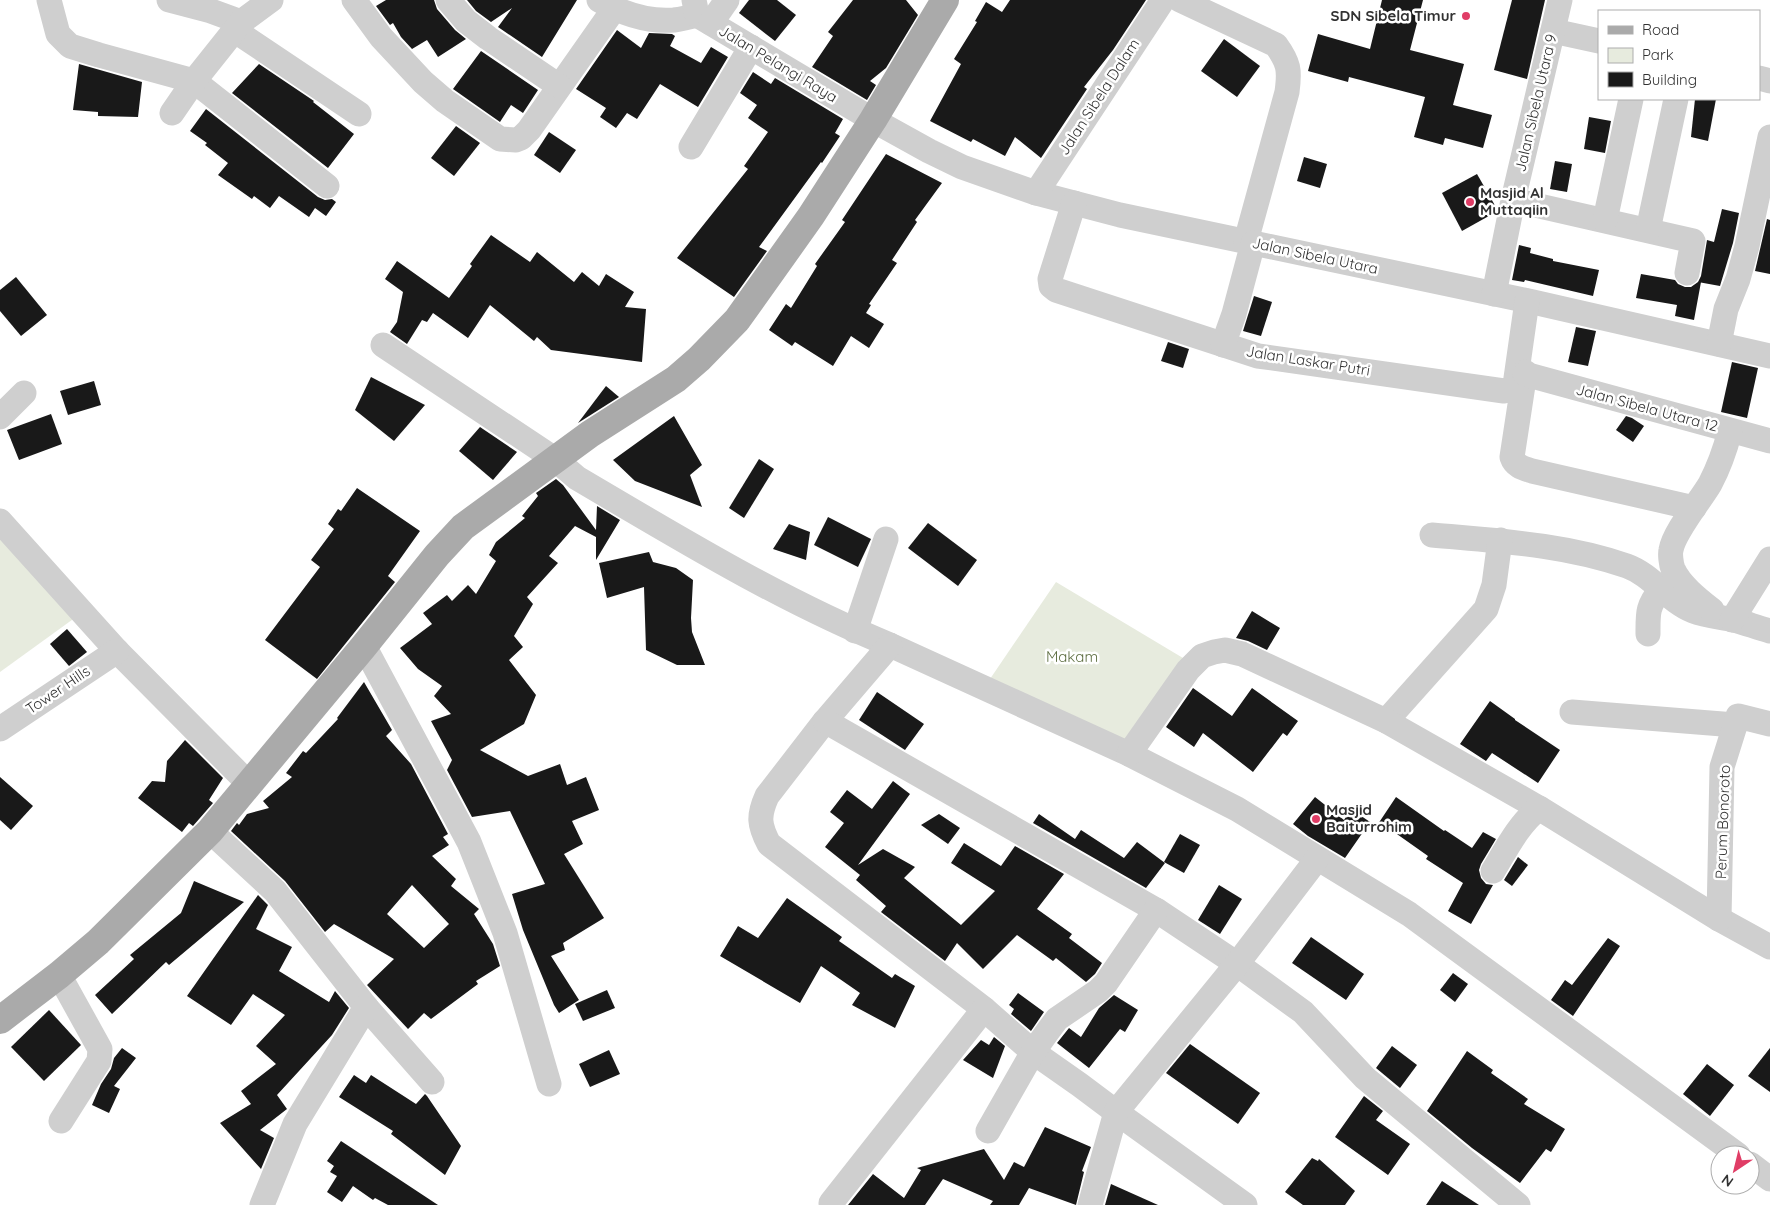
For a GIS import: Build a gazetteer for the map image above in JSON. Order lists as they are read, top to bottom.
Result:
{
  "streets": {
    "street": [
      "Jalan Pelangi Raya",
      "Jalan Sibela Dalam",
      "Jalan Sibela Utara 9",
      "Jalan Sibela Utara",
      "Jalan Laskar Putri",
      "Jalan Sibela Utara 12",
      "Tower Hills",
      "Perum Bonoroto"
    ]
  },
  "crossings": [
    ["Jalan Pelangi Raya", "Jalan Sibela Utara"],
    ["Jalan Sibela Dalam", "Jalan Sibela Utara"],
    ["Jalan Sibela Utara 9", "Jalan Sibela Utara"],
    ["Jalan Sibela Utara", "Jalan Laskar Putri"]
  ],
  "parks": ["Makam"],
  "places": ["SDN Sibela Timur", "Masjid Al Muttaqiin", "Masjid Baiturrohim"],
  "legend": ["Road", "Park", "Building"],
  "north": "bottom left"
}
